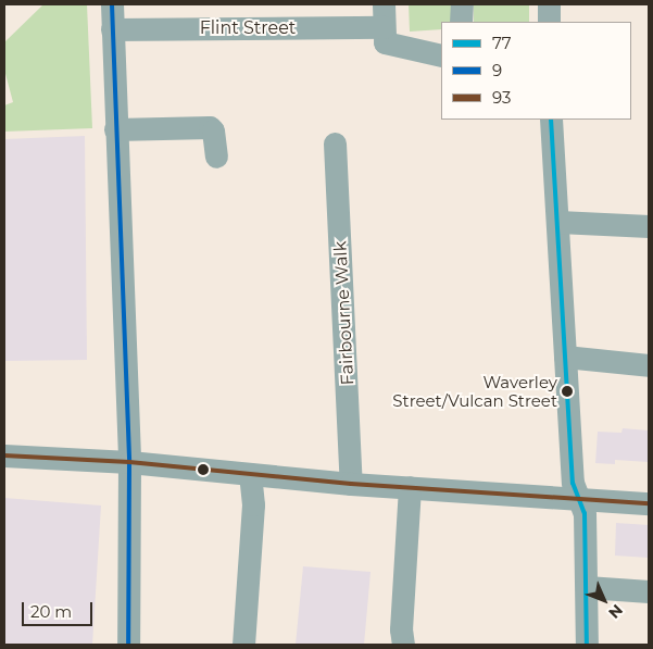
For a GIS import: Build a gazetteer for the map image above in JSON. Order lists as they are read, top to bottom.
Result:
{
  "streets": {
    "street": ["Flint Street", "Fairbourne Walk"]
  },
  "places": ["Waverley Street/Vulcan Street"],
  "lines": ["transit line 9", "transit line 77", "transit line 93"],
  "legend": ["77", "9", "93"],
  "scale_bar": "20 m",
  "north": "bottom right"
}
